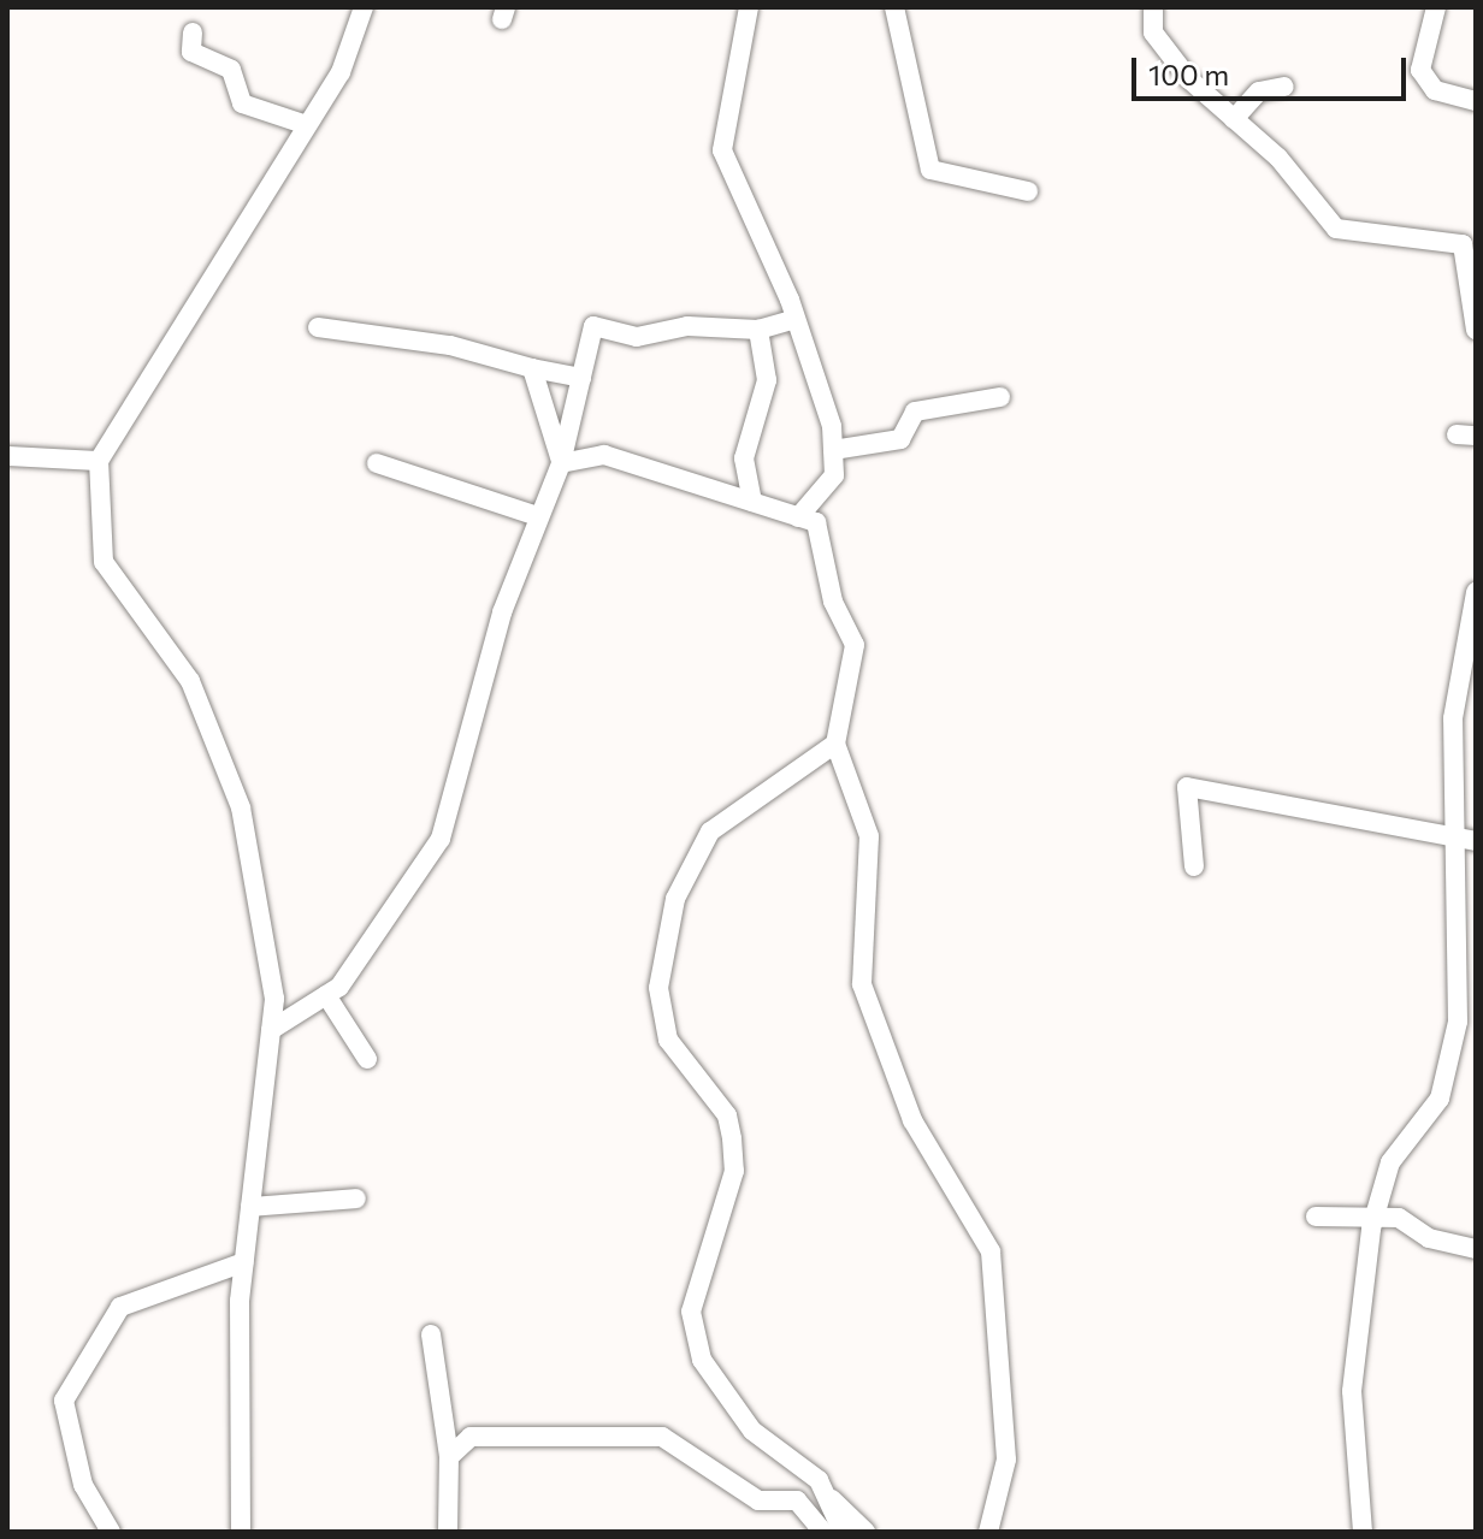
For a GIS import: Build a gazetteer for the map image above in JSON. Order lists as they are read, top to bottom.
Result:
{
  "scale_bar": "100 m"
}
